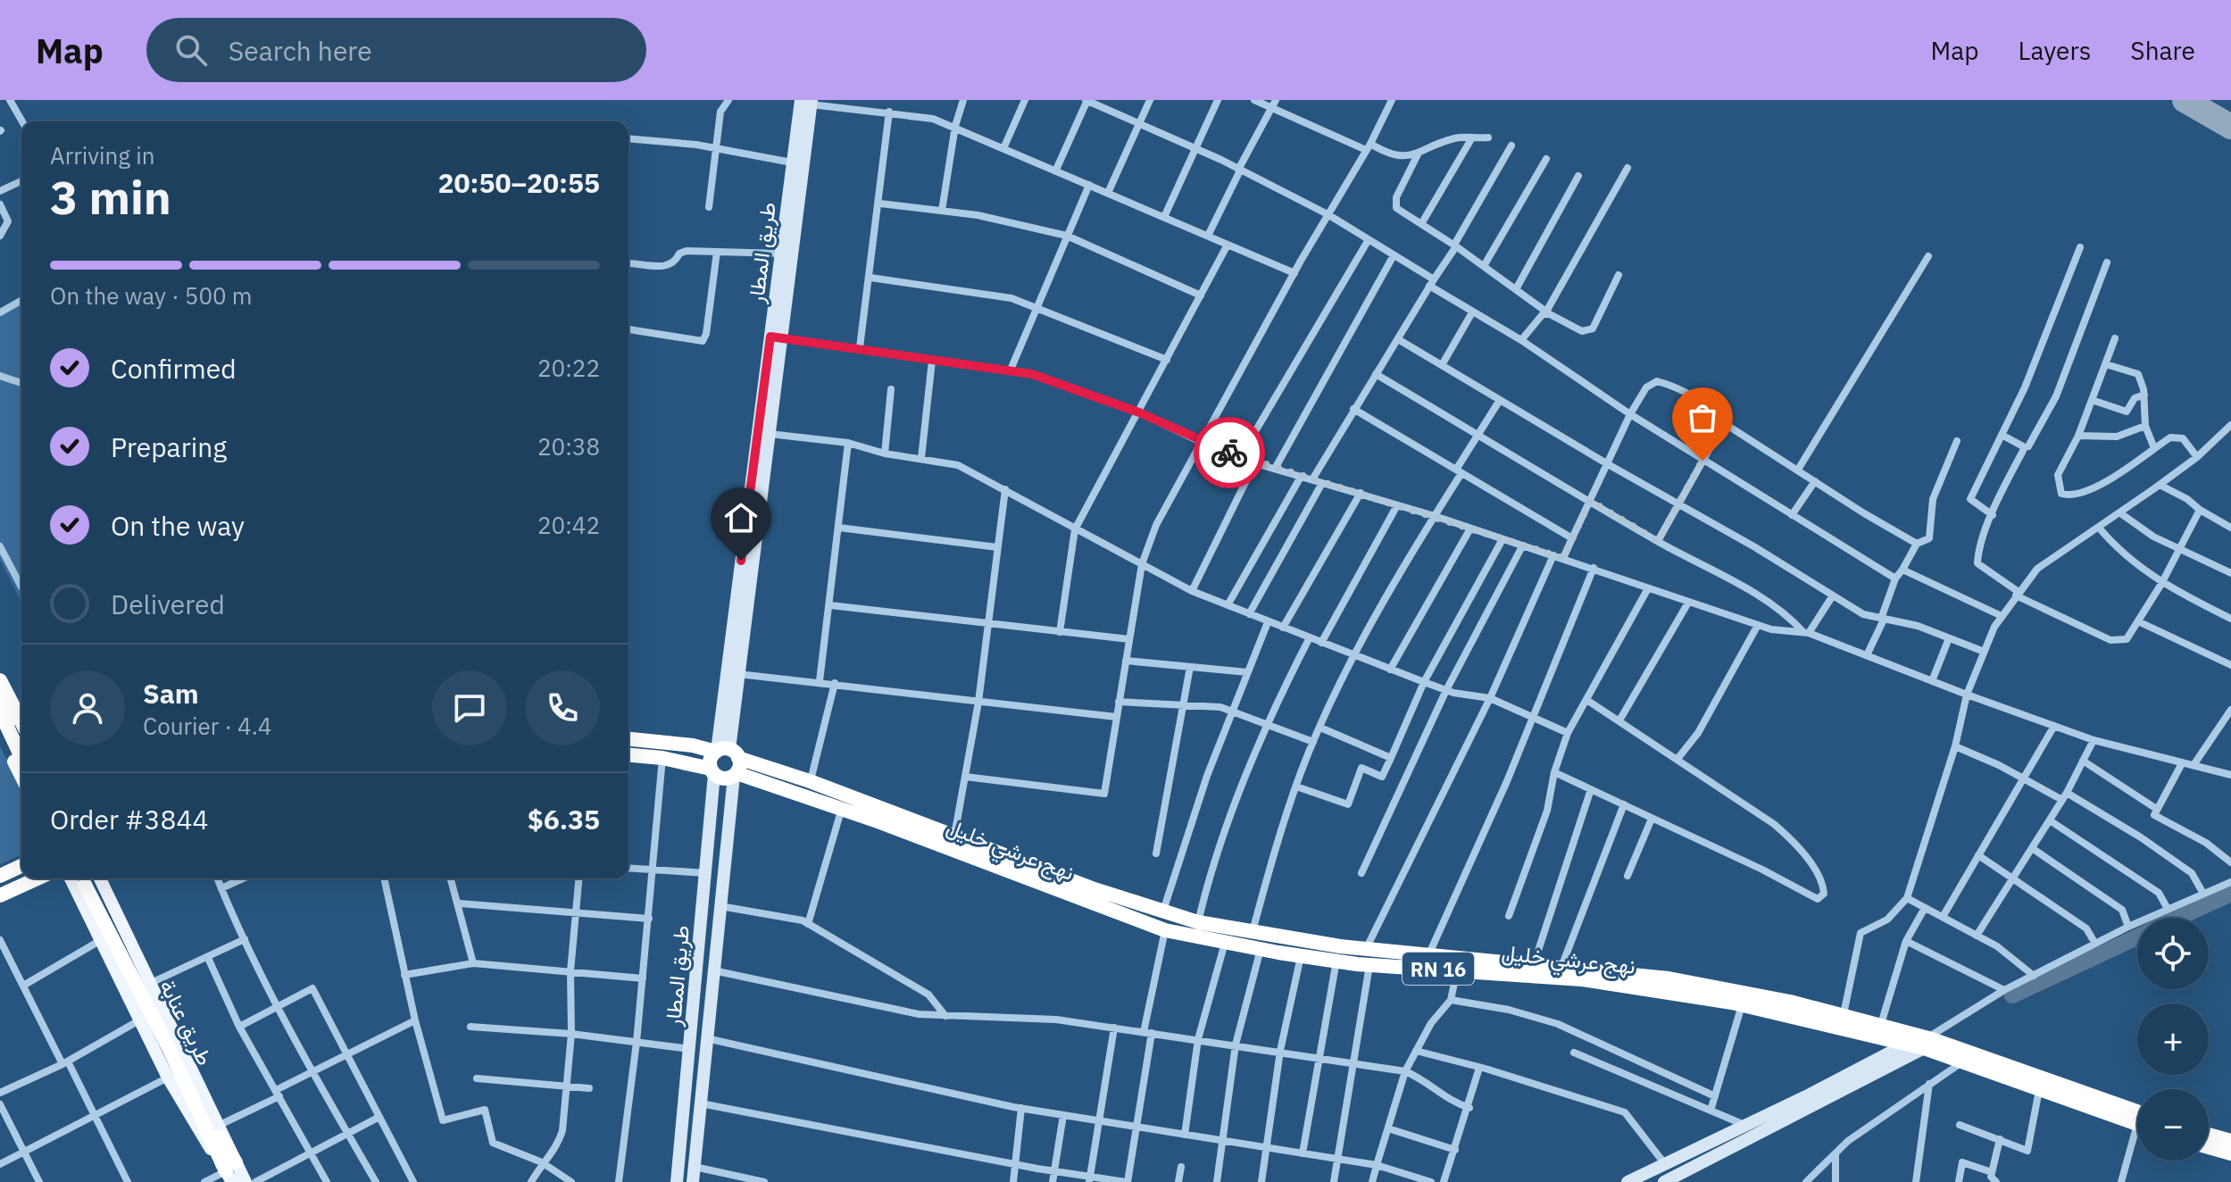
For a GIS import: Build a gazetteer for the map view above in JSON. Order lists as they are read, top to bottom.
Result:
{
  "streets": {
    "highway": ["نهج عرشي خليل", "RN 16", "طريق عنابة"],
    "main road": ["طريق المطار"]
  },
  "crossings": [
    ["طريق المطار", "نهج عرشي خليل"]
  ],
  "page": {
    "header": "Map",
    "search": "Search here",
    "nav": ["Map", "Layers", "Share"],
    "heading": ["3 min", "Arriving in", "20:50–20:55"],
    "panel": [
      "Sam",
      "Courier · 4.4",
      "Order #3844",
      "$6.35"
    ],
    "bar": "On the way · 500 m",
    "list": [
      ["Confirmed", "20:22"],
      ["Preparing", "20:38"],
      ["On the way", "20:42"],
      "Delivered"
    ],
    "map_buttons": ["+", "−"]
  }
}
